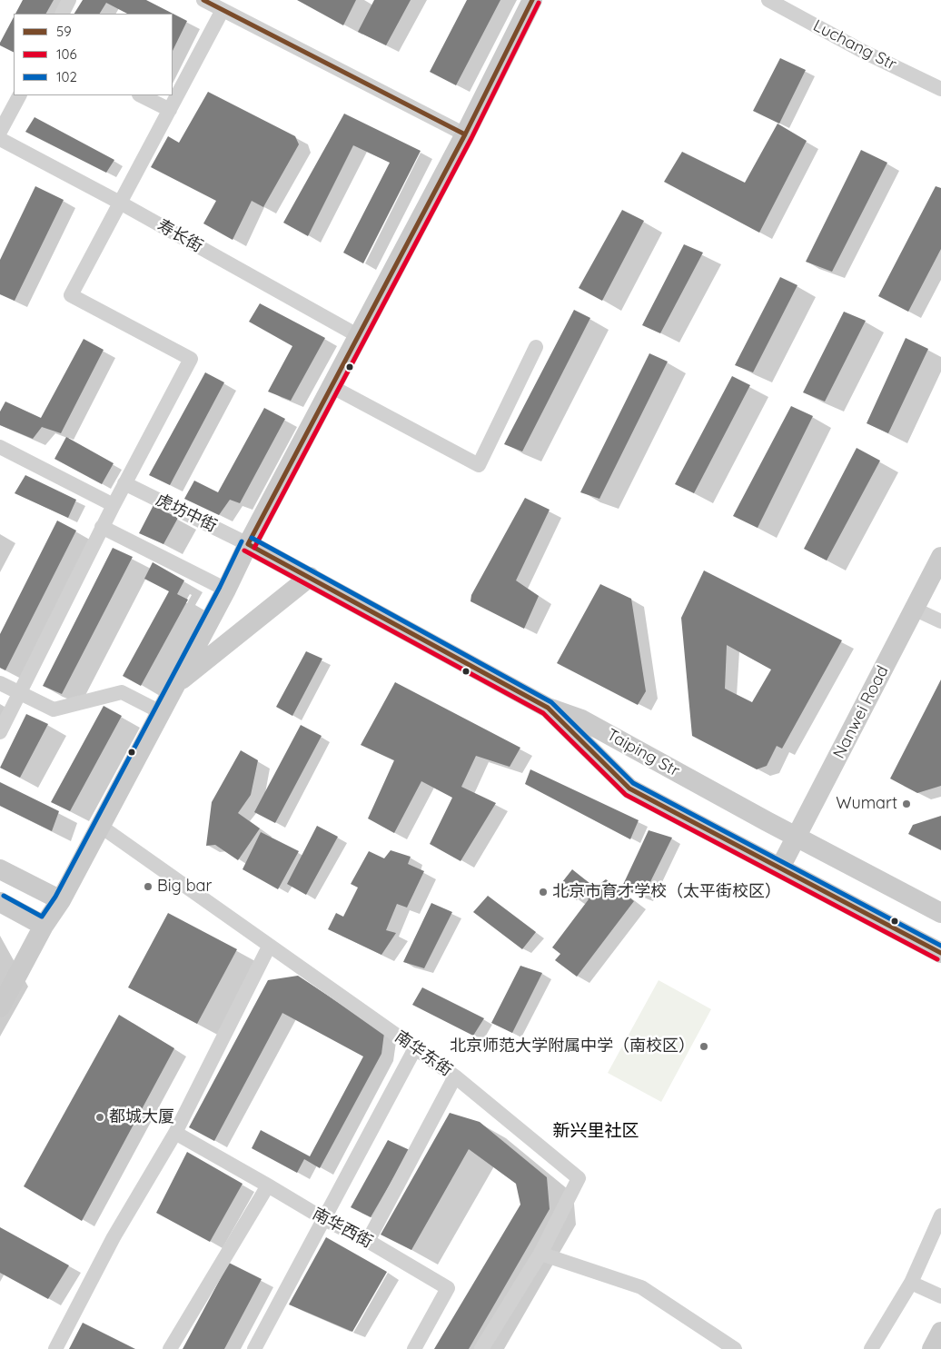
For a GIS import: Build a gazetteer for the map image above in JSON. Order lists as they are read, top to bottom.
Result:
{
  "streets": {
    "main road": ["Nanwei Road", "Taiping Str"],
    "street": [
      "Luchang Str",
      "寿长街",
      "虎坊中街",
      "南华东街",
      "南华西街"
    ]
  },
  "crossings": [
    ["虎坊中街", "Taiping Str"],
    ["Nanwei Road", "Taiping Str"]
  ],
  "districts": ["新兴里社区"],
  "places": [
    "Wumart",
    "Big bar",
    "北京市育才学校（太平街校区）",
    "北京师范大学附属中学（南校区）",
    "都城大厦"
  ],
  "lines": ["transit line 59", "transit line 106", "transit line 102"],
  "legend": ["59", "106", "102"]
}
